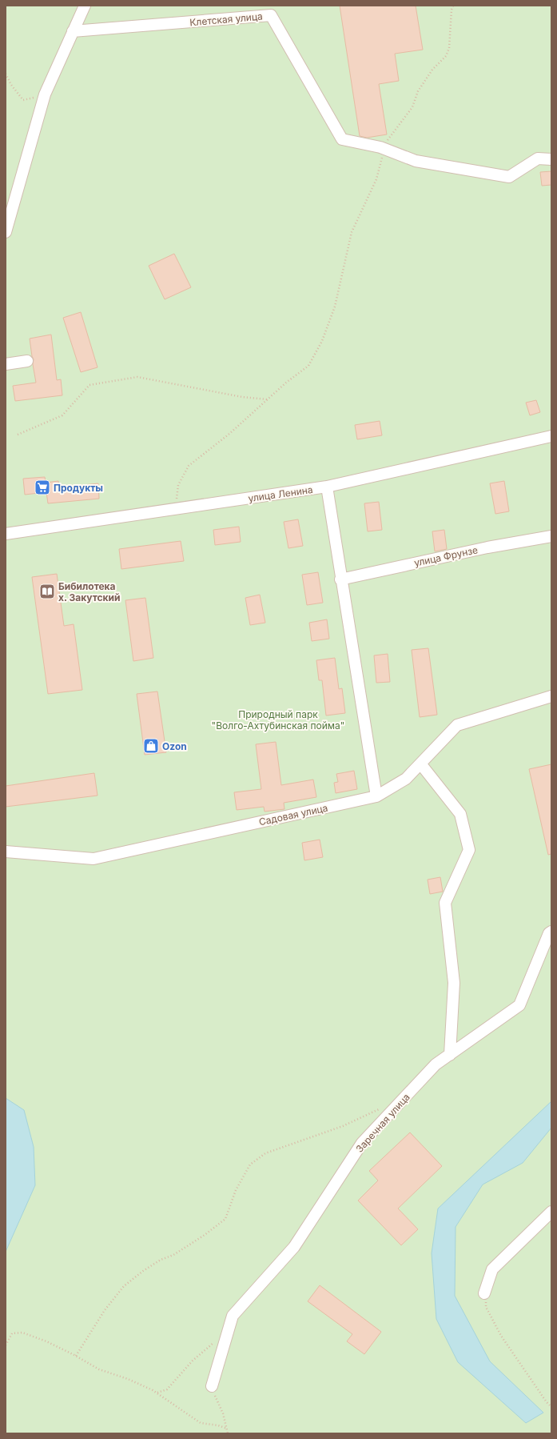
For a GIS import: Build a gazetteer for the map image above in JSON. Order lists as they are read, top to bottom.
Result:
{
  "streets": {
    "street": [
      "Клетская улица",
      "улица Ленина",
      "улица Фрунзе",
      "Садовая улица",
      "Заречная улица"
    ]
  },
  "parks": ["Природный парк \"Волго-Ахтубинская пойма\""],
  "places": {
    "supermarket": ["Продукты"],
    "library": ["Бибилотека х. Закутский"],
    "shop": ["Ozon"]
  }
}
